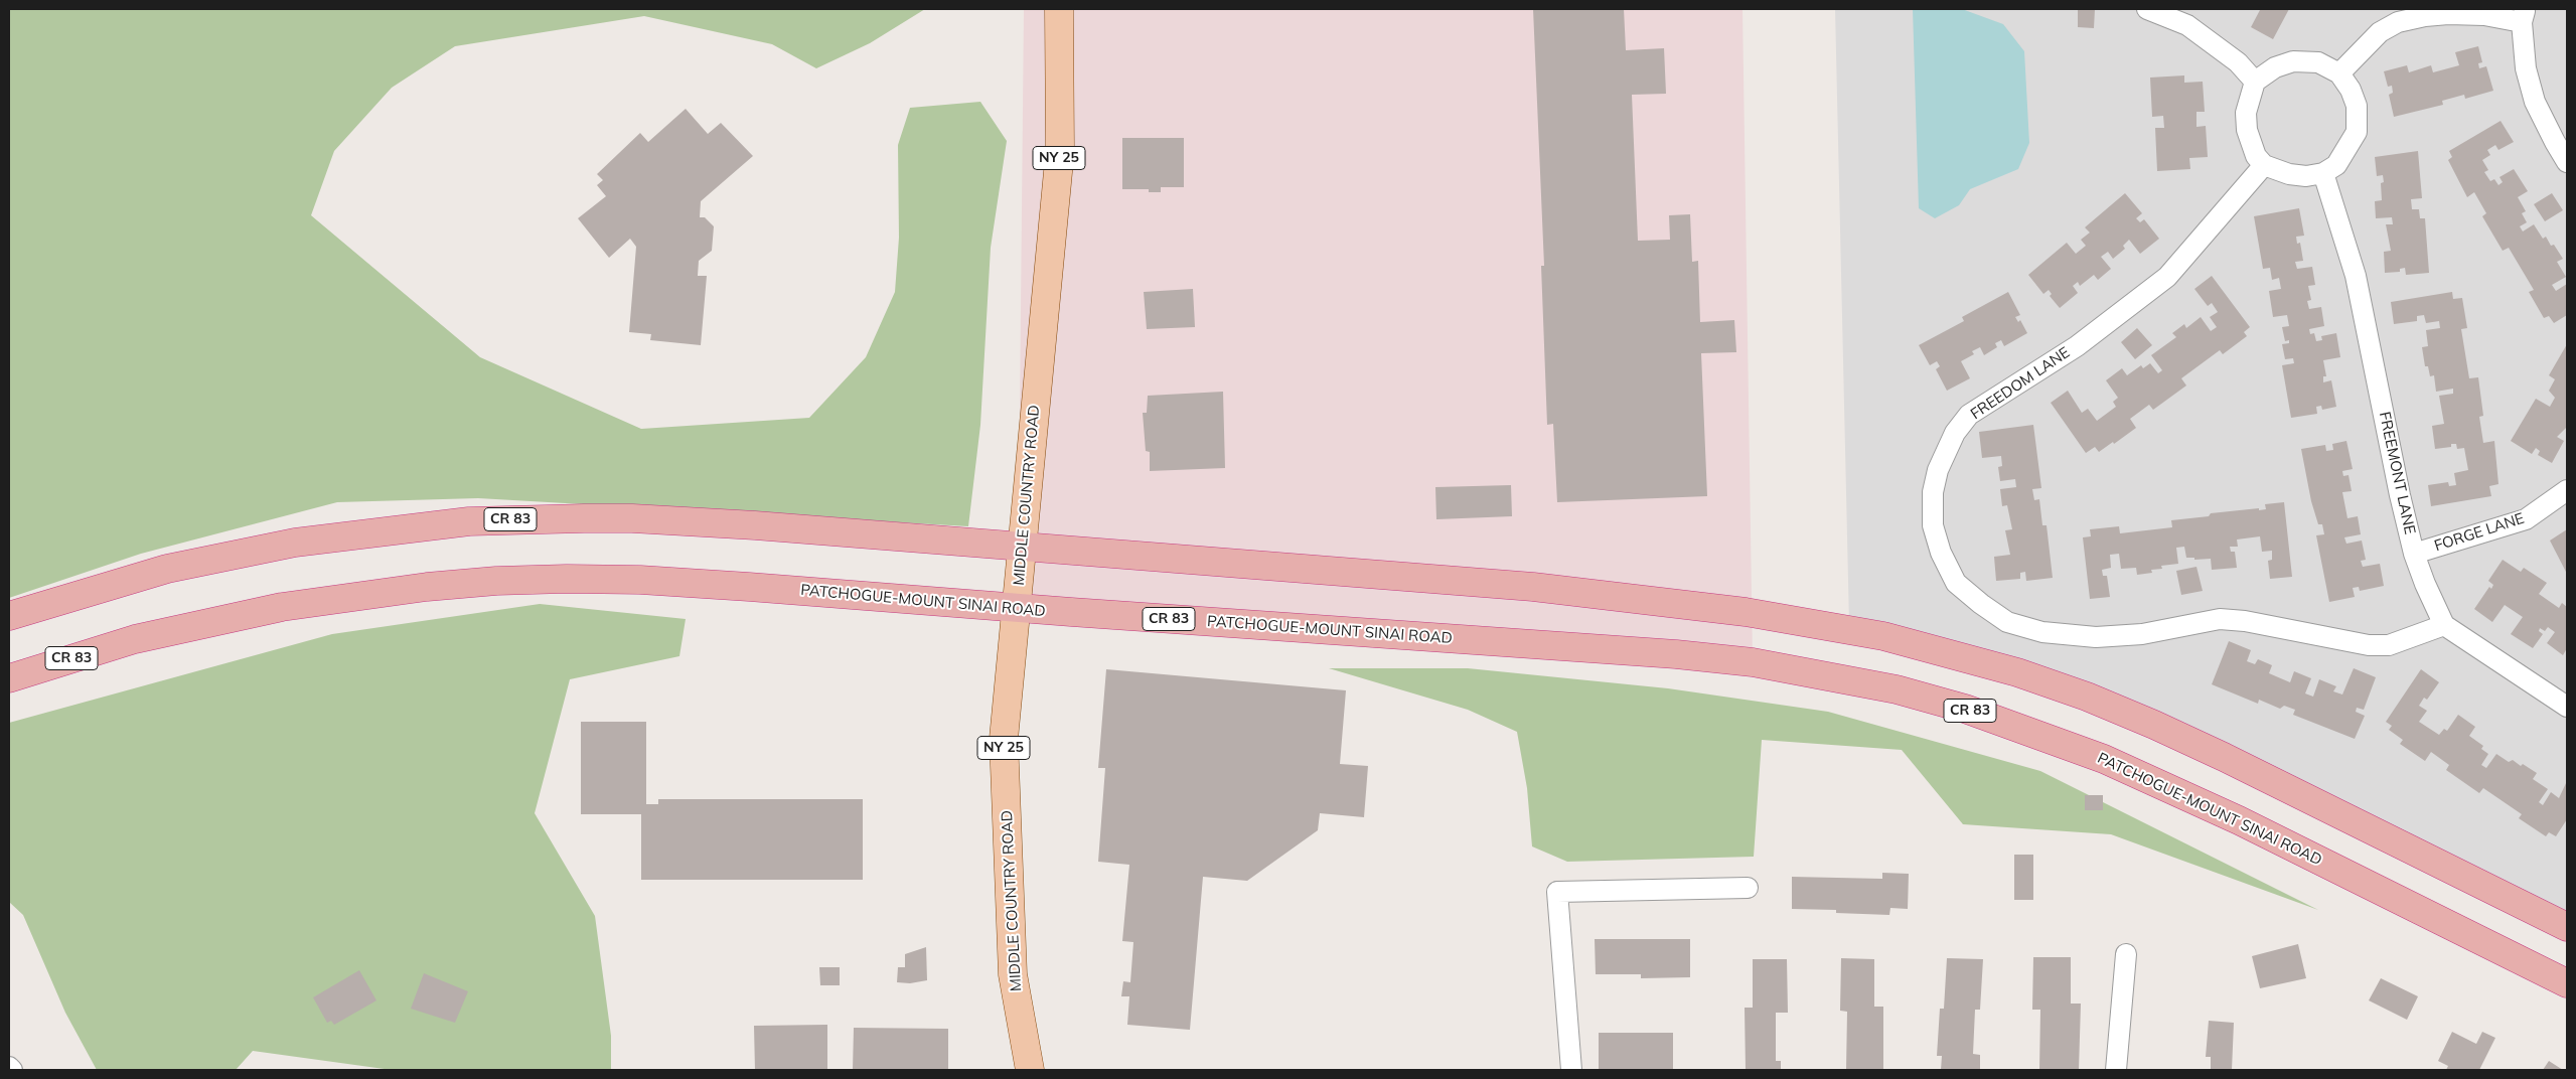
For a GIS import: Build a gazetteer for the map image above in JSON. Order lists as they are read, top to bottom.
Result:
{
  "streets": {
    "highway": ["CR 83", "PATCHOGUE-MOUNT SINAI ROAD"],
    "main road": ["NY 25", "MIDDLE COUNTRY ROAD"],
    "street": ["FREEDOM LANE", "FREEMONT LANE", "FORGE LANE"]
  },
  "crossings": [
    ["FREEDOM LANE", "FREEMONT LANE"],
    ["FREEMONT LANE", "FORGE LANE"],
    ["MIDDLE COUNTRY ROAD", "CR 83"],
    ["MIDDLE COUNTRY ROAD", "PATCHOGUE-MOUNT SINAI ROAD"]
  ]
}
